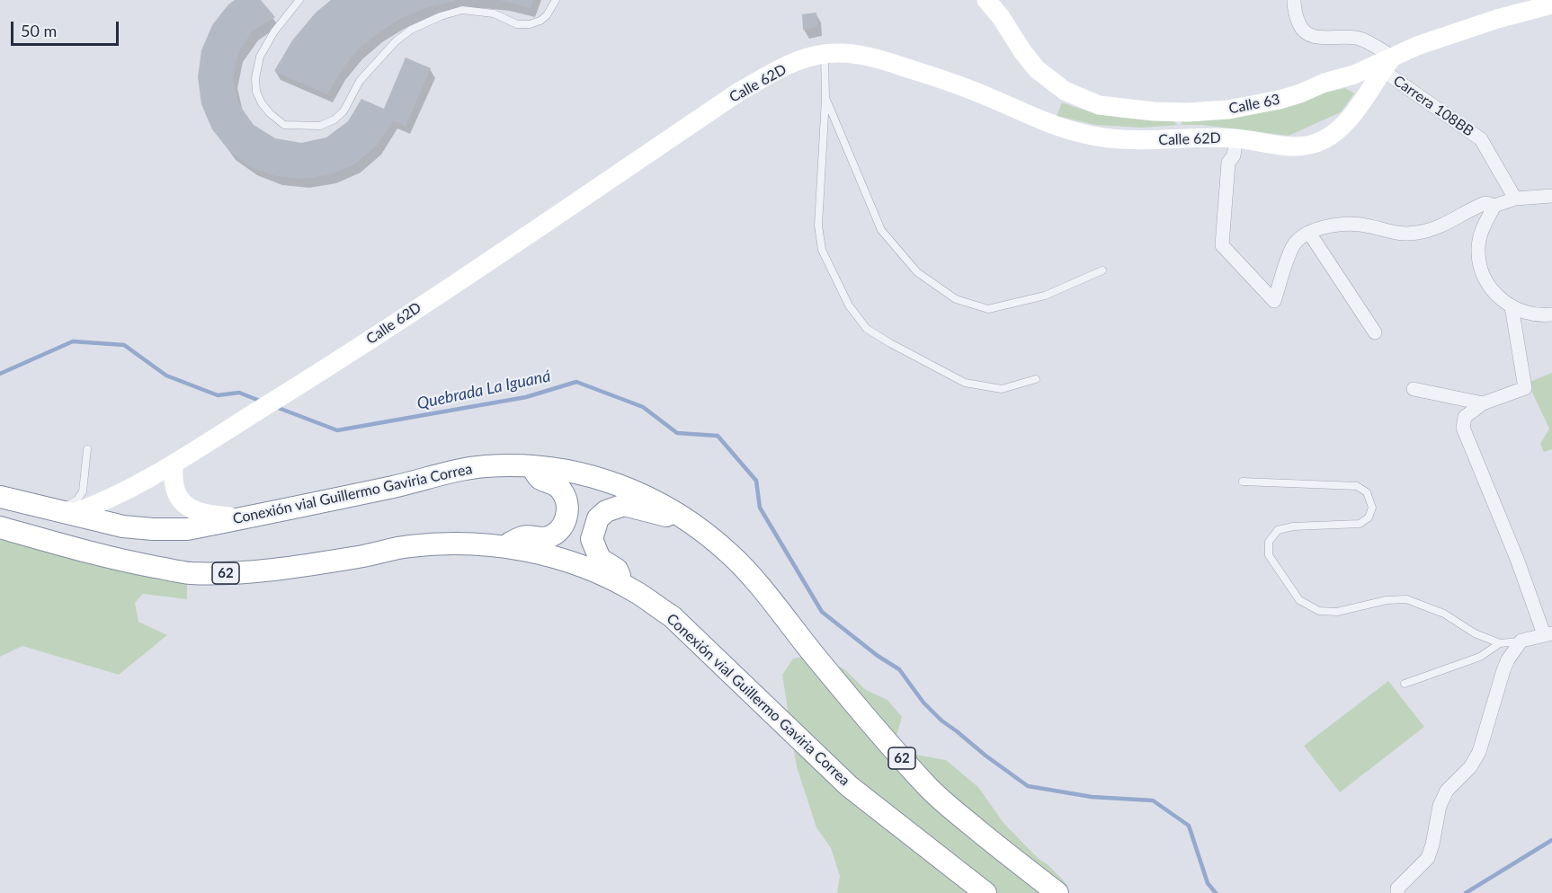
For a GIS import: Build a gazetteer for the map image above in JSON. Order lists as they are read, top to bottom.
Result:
{
  "streets": {
    "highway": ["Conexión vial Guillermo Gaviria Correa", "62"],
    "main road": ["Calle 62D", "Calle 63"],
    "street": ["Carrera 108BB"]
  },
  "crossings": [
    ["Calle 62D", "Calle 63"],
    ["Calle 62D", "Carrera 108BB"],
    ["Calle 62D", "Conexión vial Guillermo Gaviria Correa"],
    ["Calle 63", "Carrera 108BB"]
  ],
  "water": ["Quebrada La Iguaná"],
  "scale_bar": "50 m"
}
